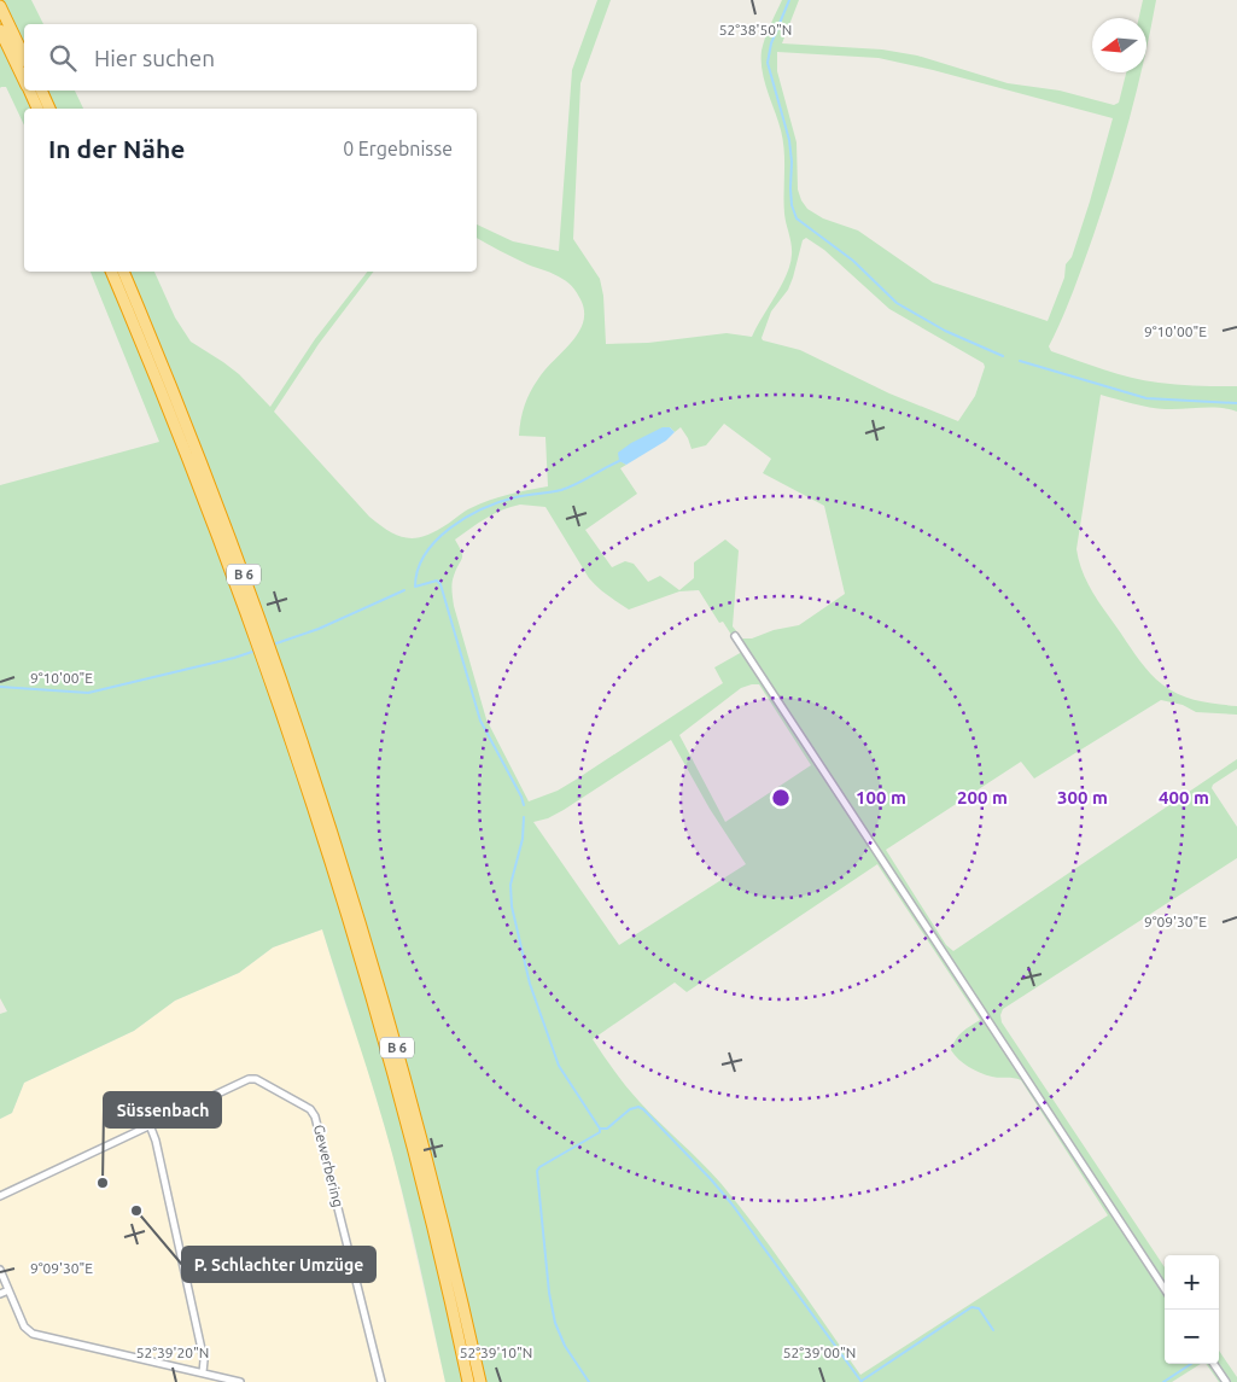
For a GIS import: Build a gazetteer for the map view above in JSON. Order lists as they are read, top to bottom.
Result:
{
  "streets": {
    "highway": ["B 6"],
    "street": ["Gewerbering"]
  },
  "places": ["Süssenbach", "P. Schlachter Umzüge"],
  "north": "left",
  "page": {
    "search": "Hier suchen",
    "heading": ["In der Nähe", "0 Ergebnisse"],
    "map_buttons": ["+", "−"]
  },
  "coordinates": [
    "52°38'50\"N",
    "9°10'00\"E",
    "9°09'30\"E",
    "52°39'20\"N",
    "52°39'10\"N",
    "52°39'00\"N"
  ],
  "rings": [
    "100 m",
    "200 m",
    "300 m",
    "400 m"
  ]
}
